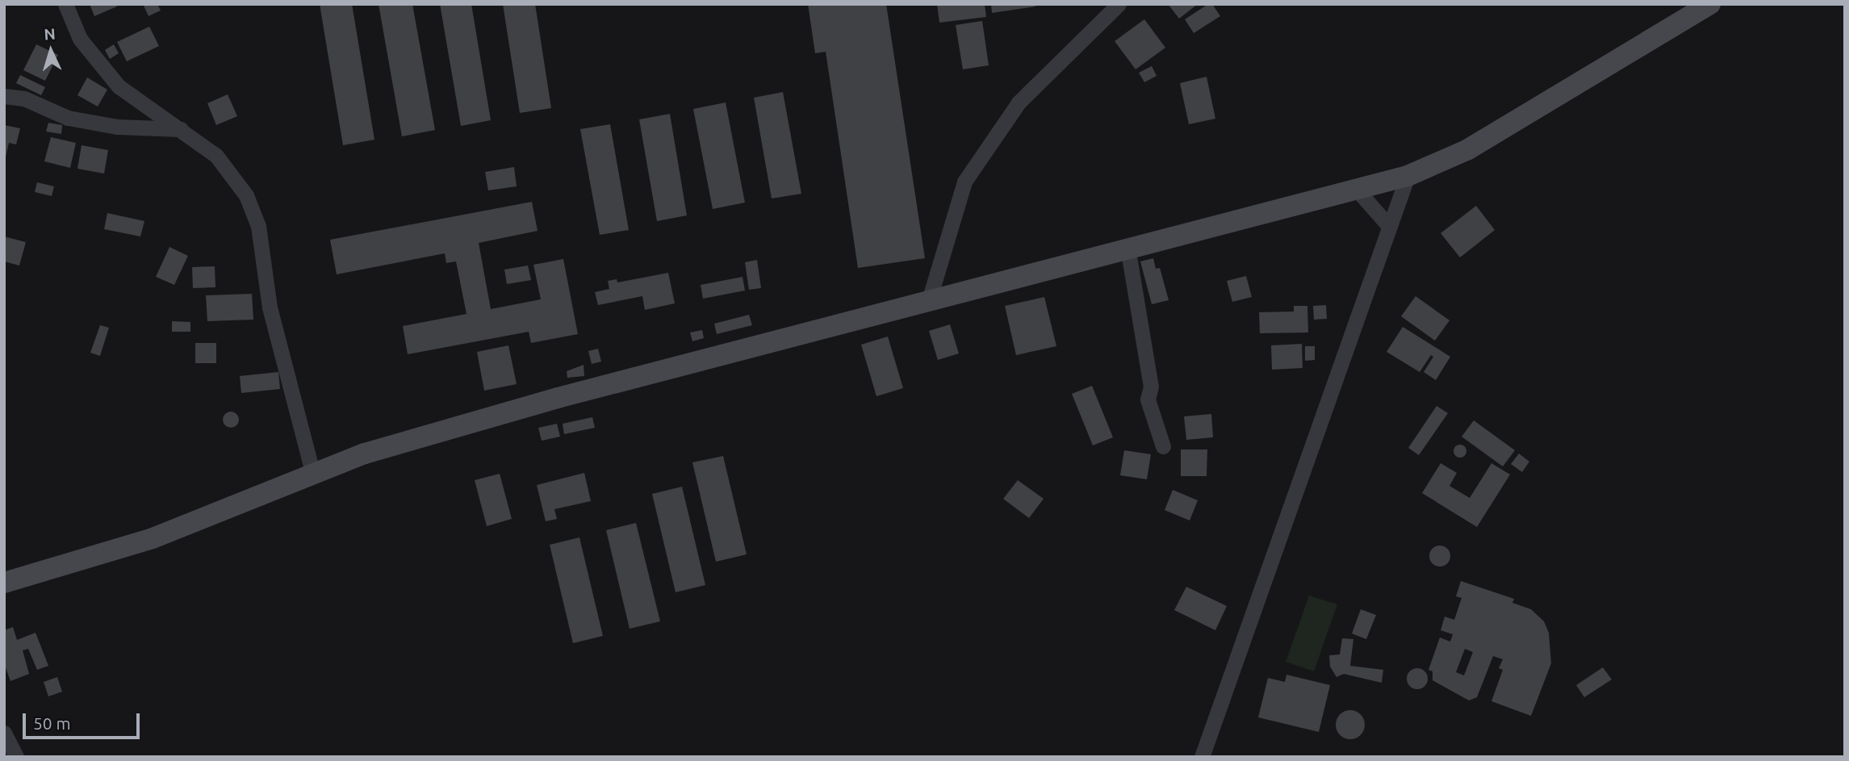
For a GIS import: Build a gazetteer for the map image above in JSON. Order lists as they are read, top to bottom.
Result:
{
  "scale_bar": "50 m",
  "north": "top"
}
